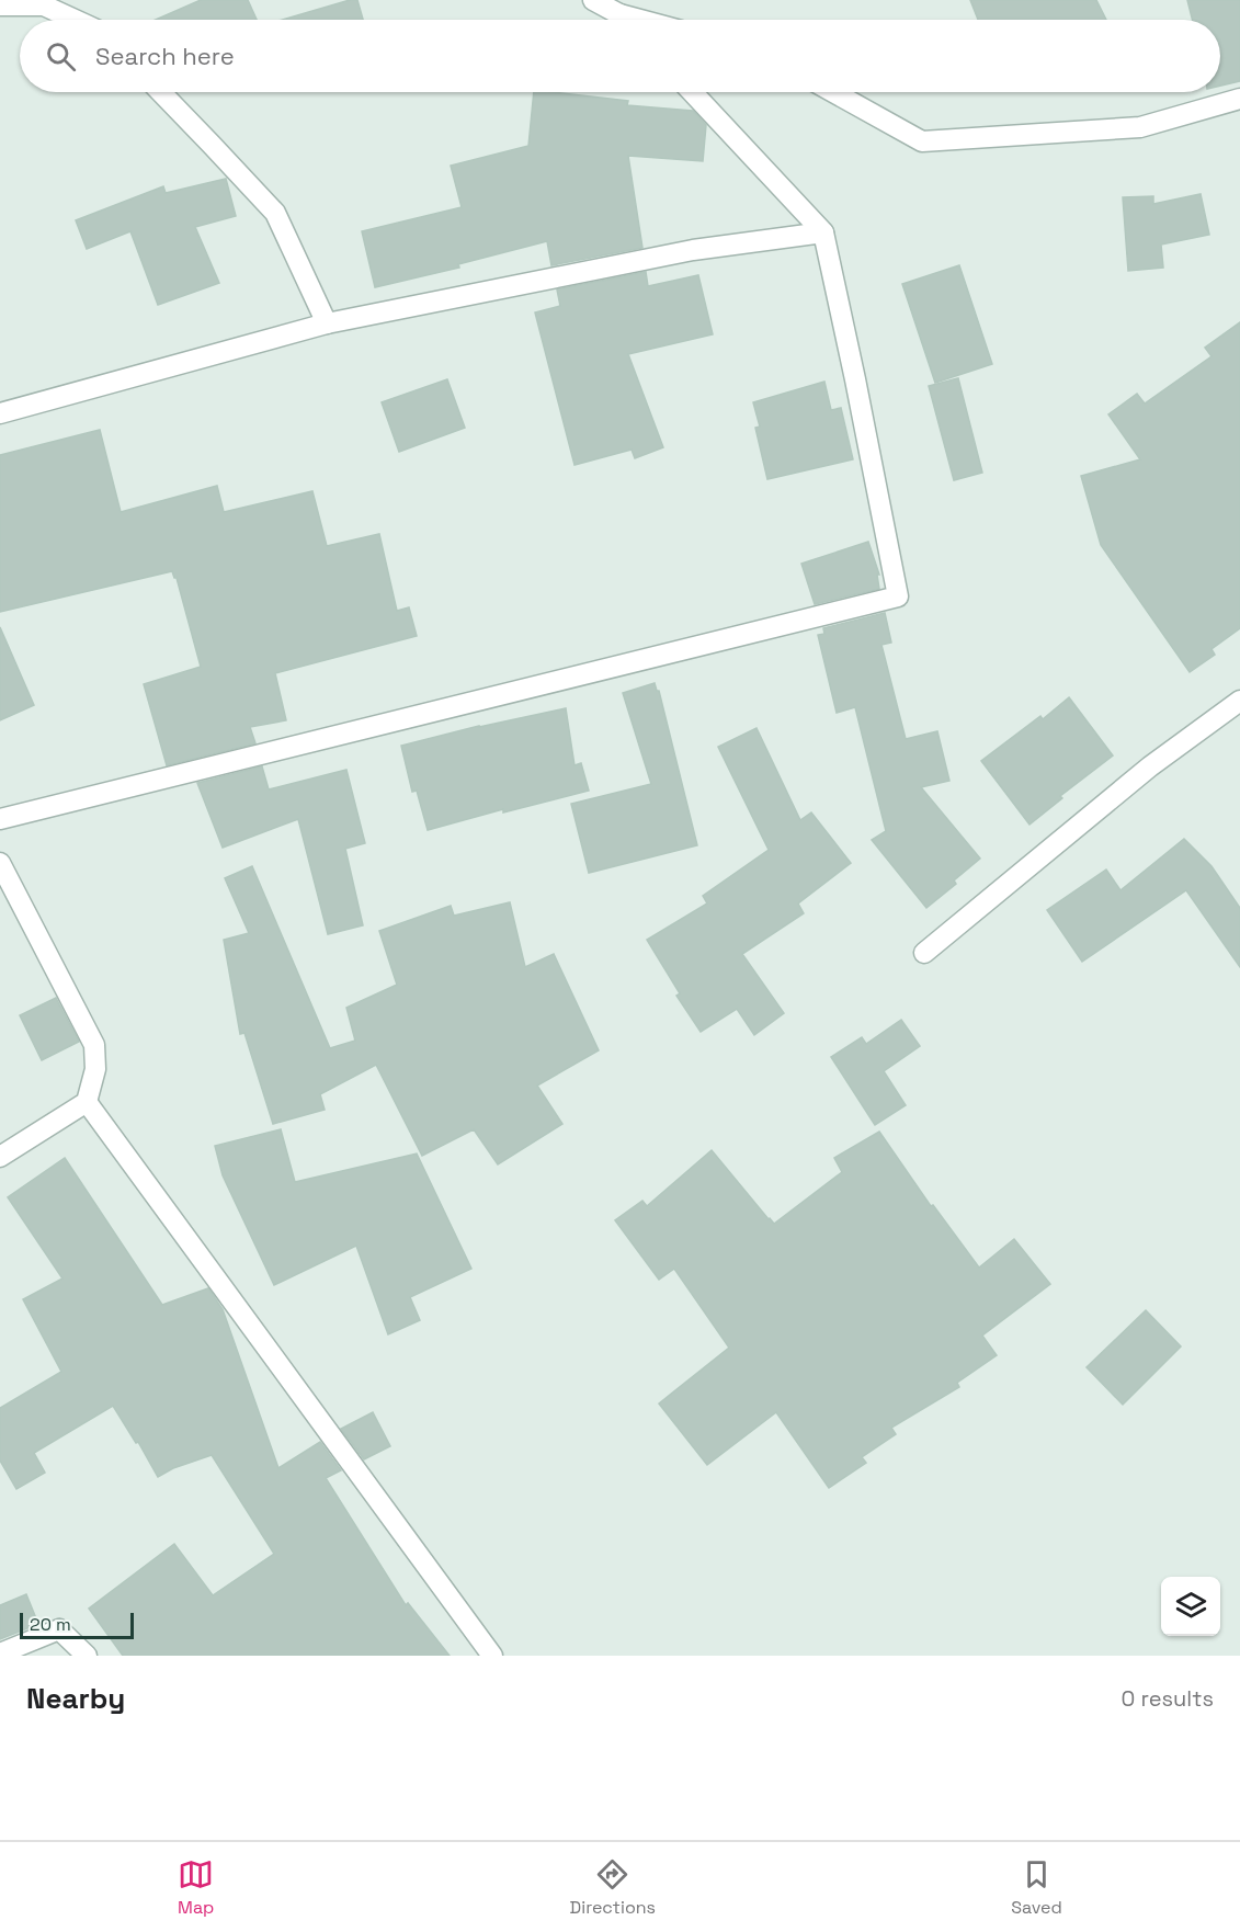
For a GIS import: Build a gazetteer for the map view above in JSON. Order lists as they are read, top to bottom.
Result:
{
  "scale_bar": "20 m",
  "page": {
    "search": "Search here",
    "scale": "20 m",
    "heading": ["Nearby", "0 results"],
    "nav": ["Map", "Directions", "Saved"]
  }
}
